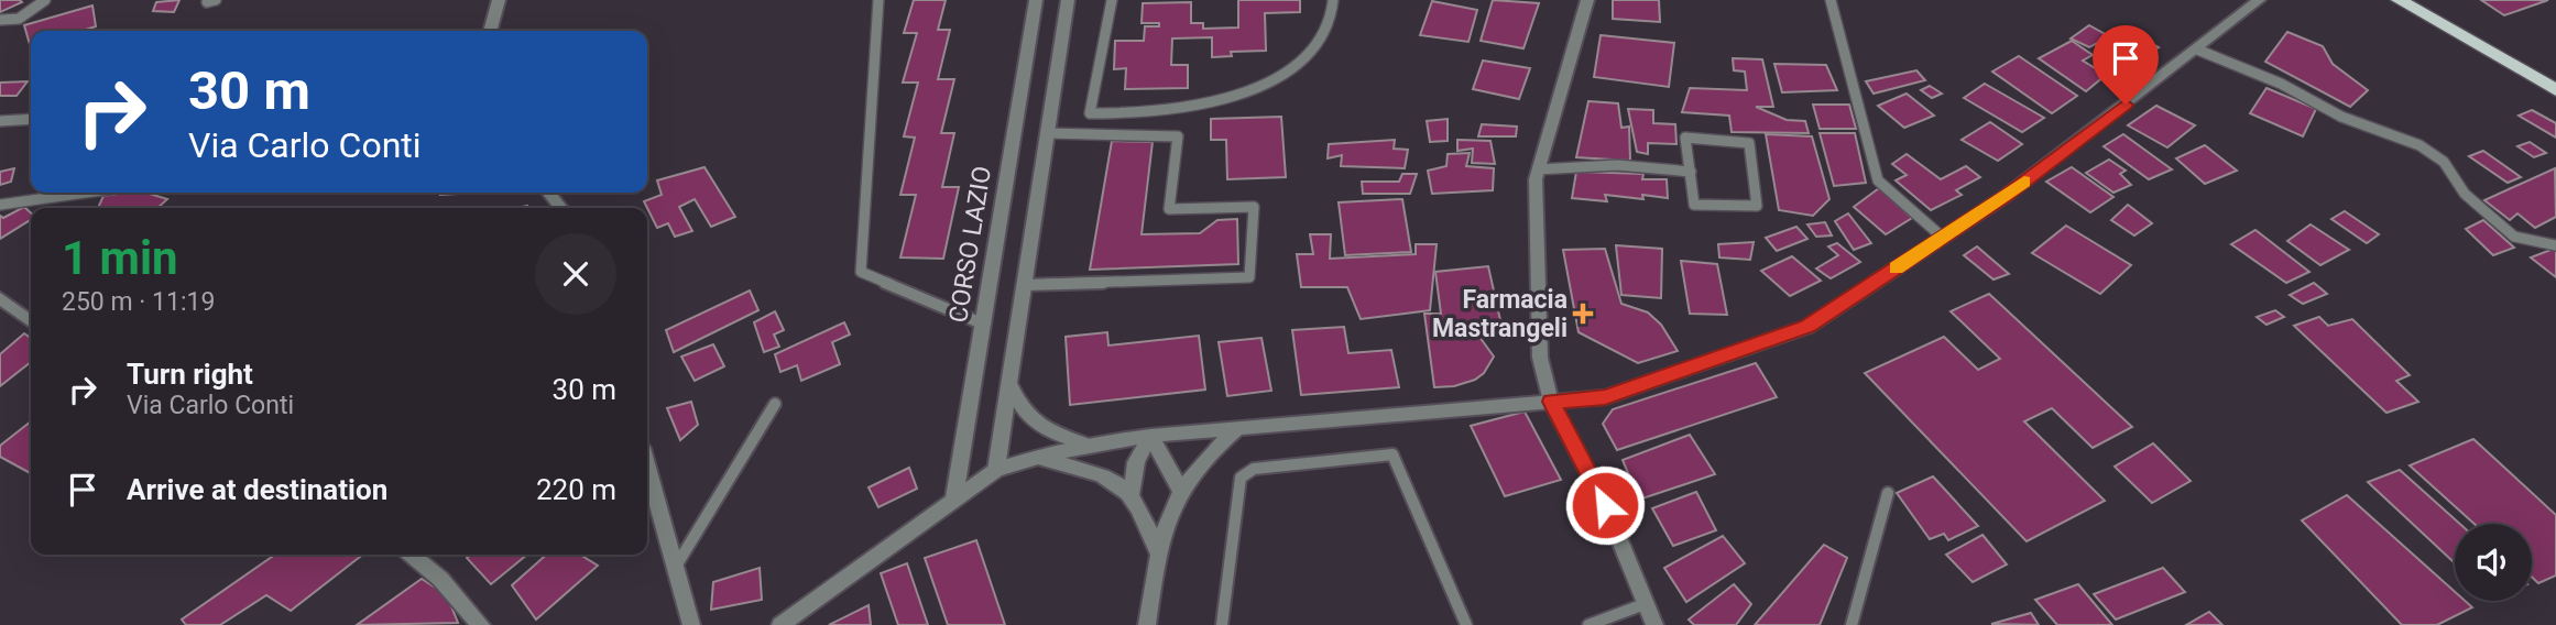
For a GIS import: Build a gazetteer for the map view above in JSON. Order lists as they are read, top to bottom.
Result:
{
  "streets": {
    "street": ["CORSO LAZIO"]
  },
  "places": {
    "health": ["Farmacia Mastrangeli"]
  },
  "page": {
    "turn": ["30 m", "Via Carlo Conti"],
    "heading": ["1 min", "250 m · 11:19"],
    "list": [
      {
        "name": "Turn right",
        "note": "Via Carlo Conti",
        "value": "30 m"
      },
      {
        "name": "Arrive at destination",
        "value": "220 m"
      }
    ]
  }
}
